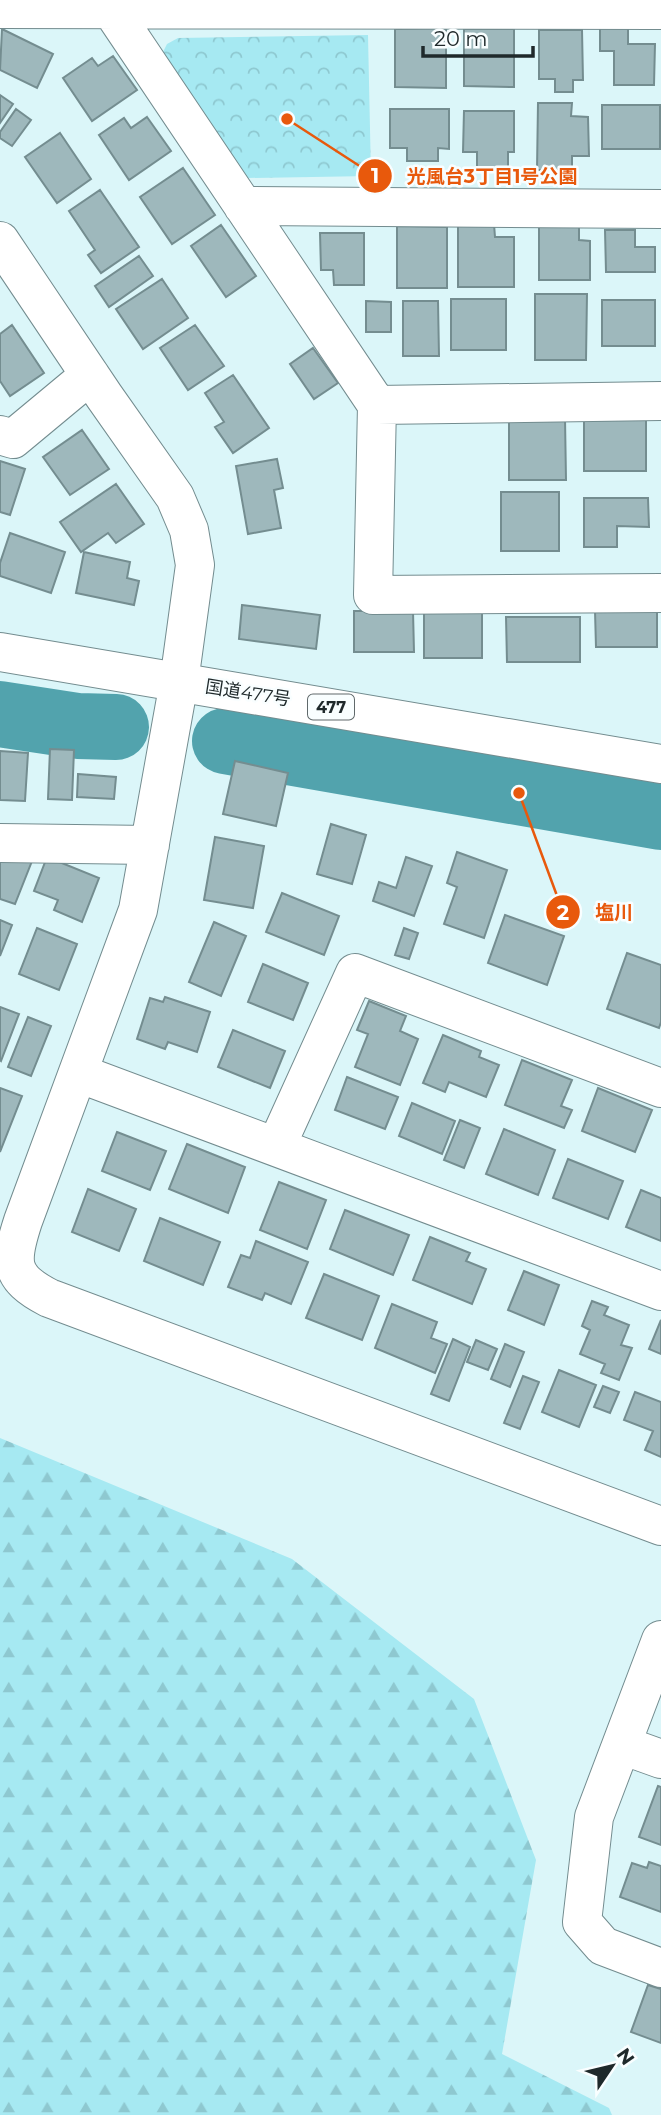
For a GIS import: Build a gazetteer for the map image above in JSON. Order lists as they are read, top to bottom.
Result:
{
  "streets": {
    "main road": ["国道477号", "477"]
  },
  "places": ["光風台3丁目1号公園", "塩川"],
  "scale_bar": "20 m",
  "north": "top right"
}
